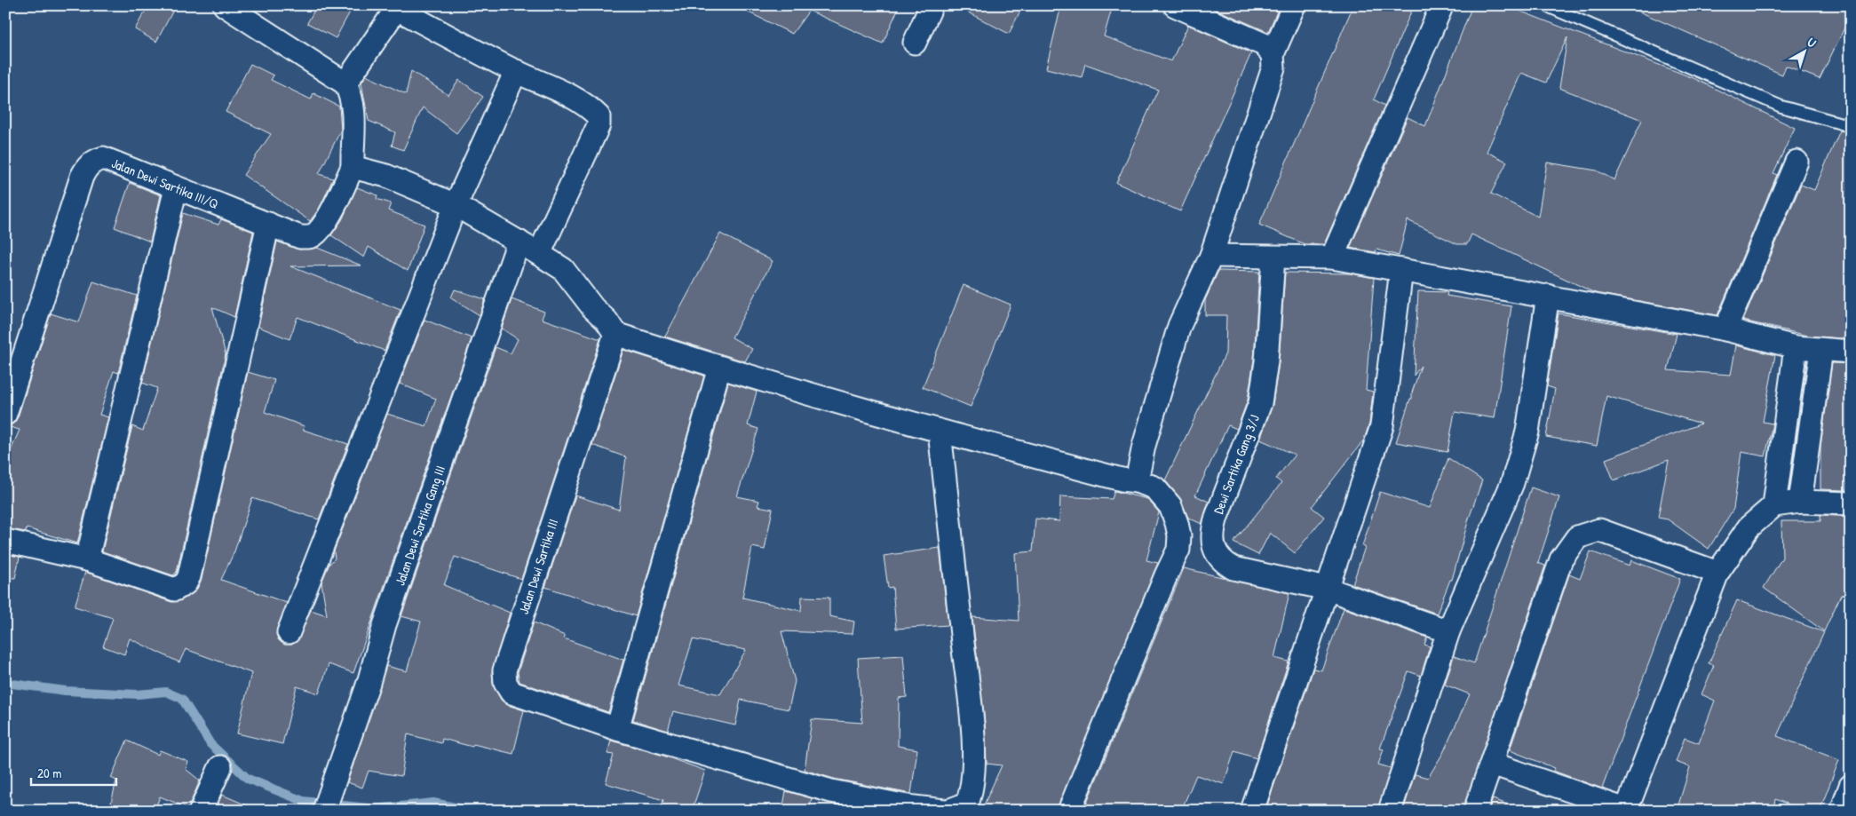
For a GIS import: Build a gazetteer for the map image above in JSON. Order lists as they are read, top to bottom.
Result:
{
  "streets": {
    "street": [
      "Jalan Dewi Sartika III/Q",
      "Dewi Sartika Gang 3/J",
      "Jalan Dewi Sartika Gang III",
      "Jalan Dewi Sartika III"
    ]
  },
  "scale_bar": "20 m",
  "north": "top right"
}
